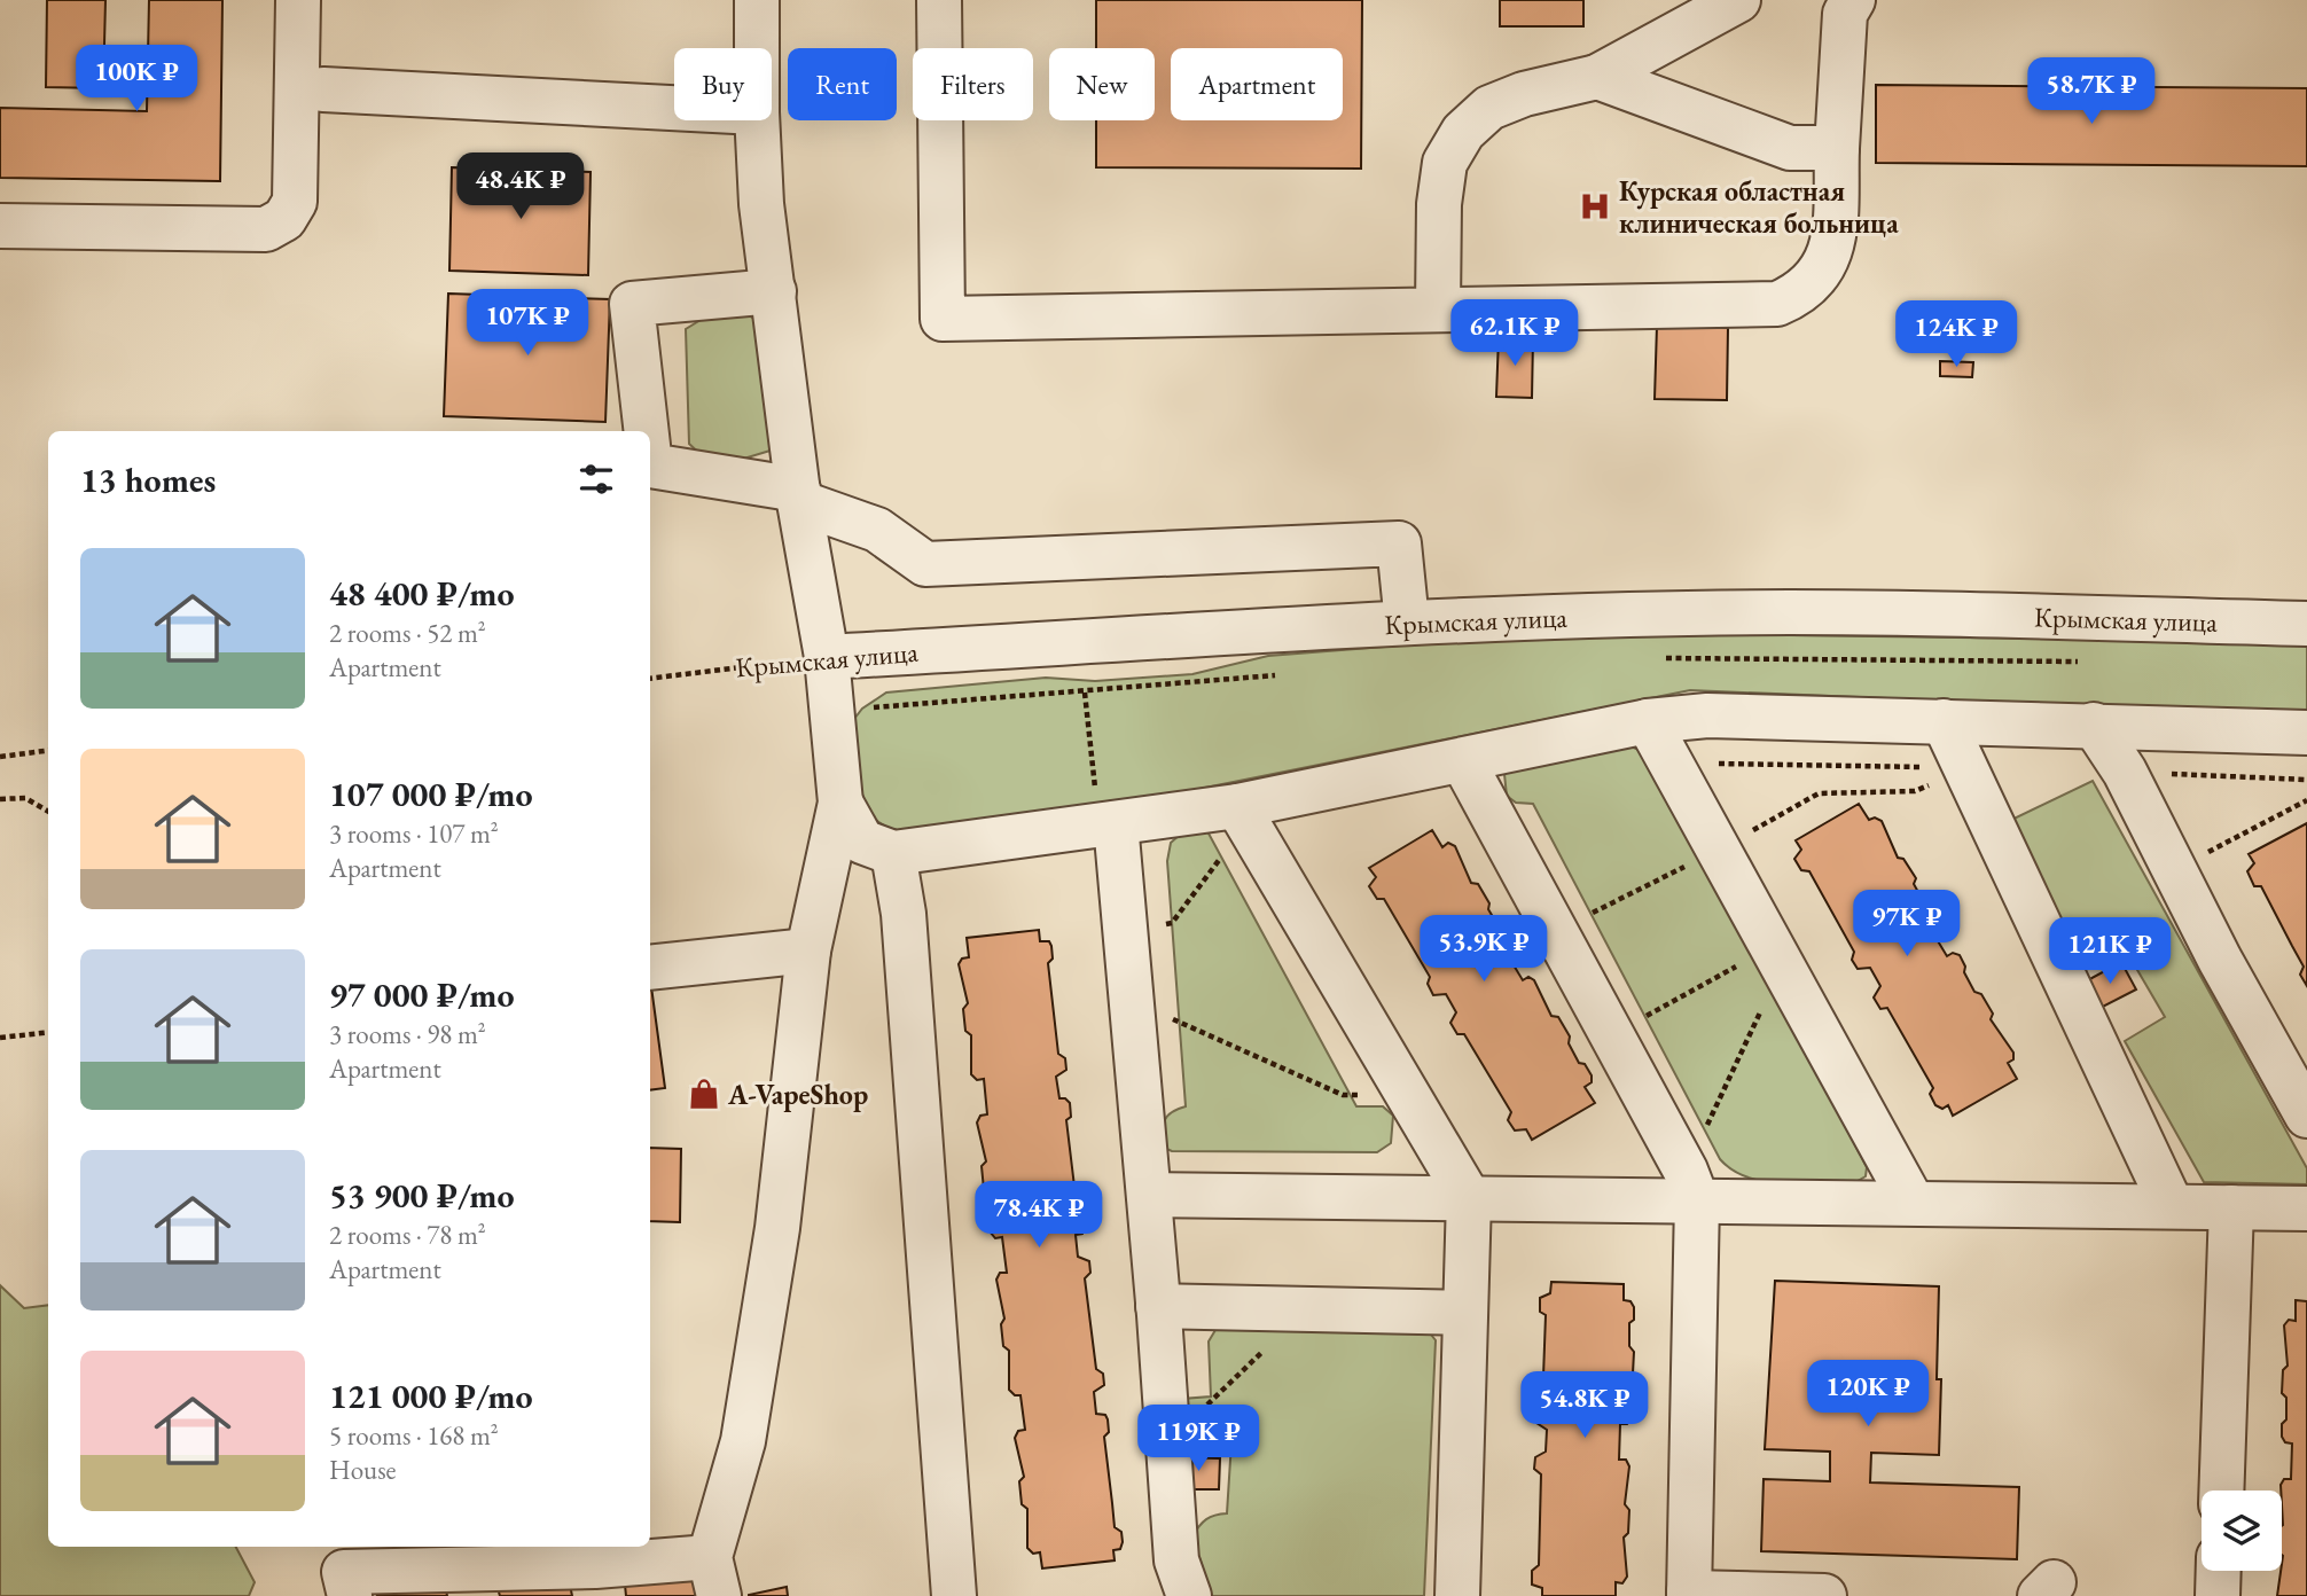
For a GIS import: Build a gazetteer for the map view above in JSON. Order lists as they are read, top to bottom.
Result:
{
  "streets": {
    "street": ["Крымская улица"]
  },
  "places": {
    "hospital": ["Курская областная клиническая больница"],
    "shop": ["A-VapeShop"]
  },
  "page": {
    "price": [
      "100K ₽",
      "58.7K ₽",
      "48.4K ₽",
      "107K ₽",
      "62.1K ₽",
      "124K ₽",
      "97K ₽",
      "53.9K ₽",
      "121K ₽",
      "78.4K ₽",
      "120K ₽",
      "54.8K ₽",
      "119K ₽"
    ],
    "chip": [
      "Buy",
      "Rent",
      "Filters",
      "New",
      "Apartment"
    ],
    "heading": "13 homes",
    "list": [
      {
        "name": "48 400 ₽/mo",
        "note": "2 rooms · 52 m² · Apartment"
      },
      {
        "name": "107 000 ₽/mo",
        "note": "3 rooms · 107 m² · Apartment"
      },
      {
        "name": "97 000 ₽/mo",
        "note": "3 rooms · 98 m² · Apartment"
      },
      {
        "name": "53 900 ₽/mo",
        "note": "2 rooms · 78 m² · Apartment"
      },
      {
        "name": "121 000 ₽/mo",
        "note": "5 rooms · 168 m² · House"
      }
    ]
  }
}
